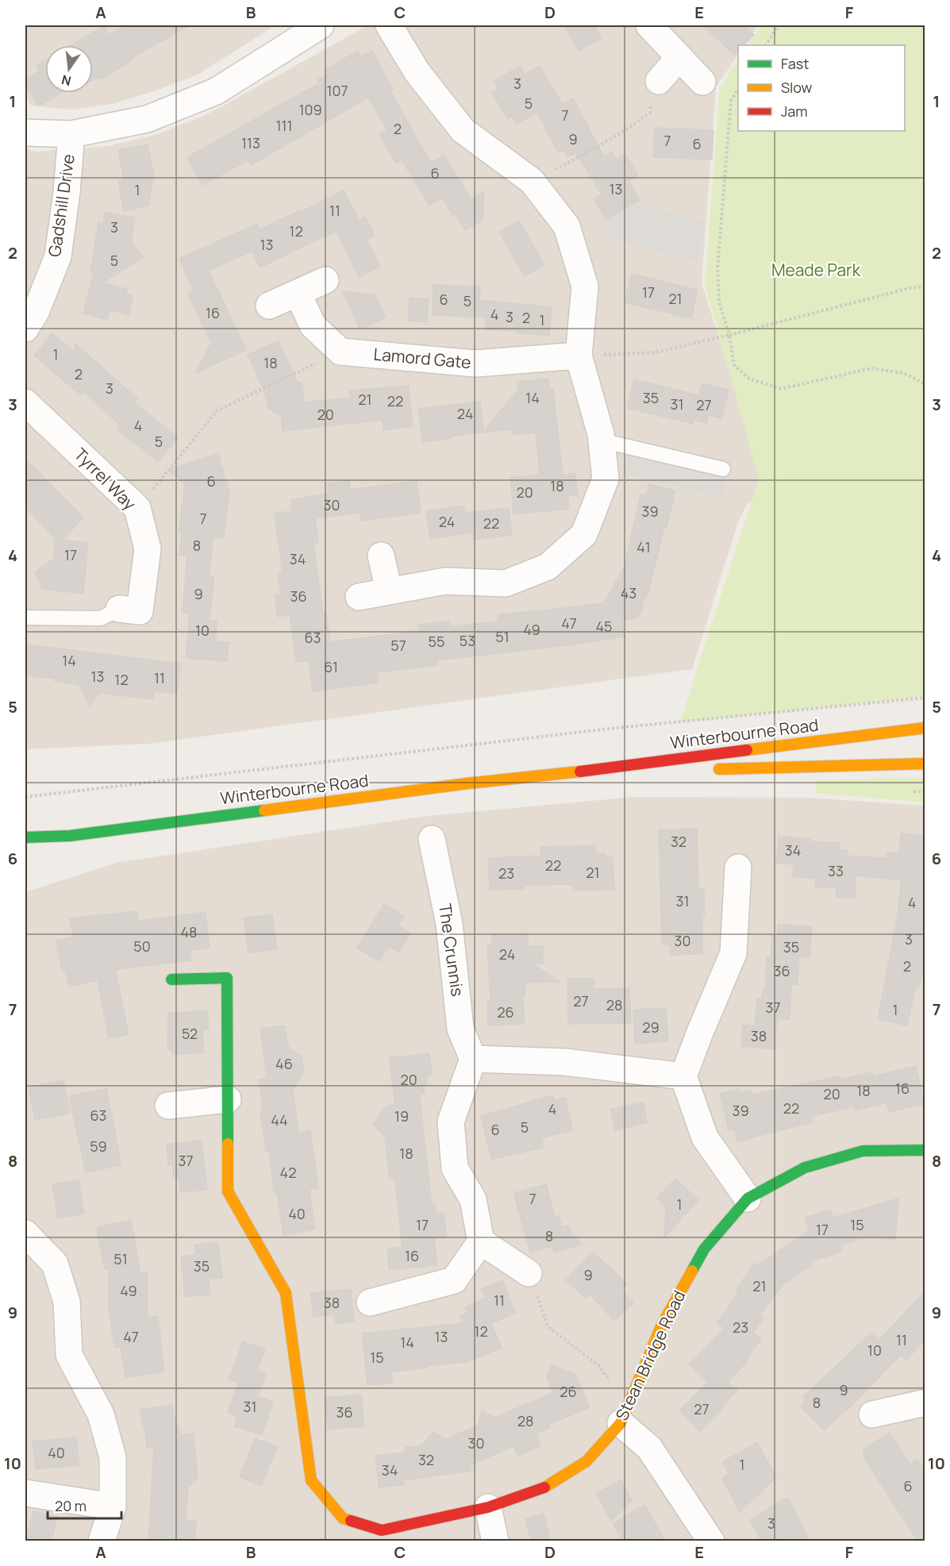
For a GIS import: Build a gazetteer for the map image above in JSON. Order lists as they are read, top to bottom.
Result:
{
  "streets": {
    "street": [
      "Gadshill Drive",
      "Lamord Gate",
      "Tyrrel Way",
      "Winterbourne Road",
      "The Crunnis",
      "Stean Bridge Road"
    ]
  },
  "parks": ["Meade Park"],
  "house_numbers": [
    "3",
    "107",
    "5",
    "109",
    "7",
    "111",
    "2",
    "9",
    "7",
    "113",
    "6",
    "6",
    "13",
    "1",
    "11",
    "3",
    "12",
    "13",
    "5",
    "17",
    "21",
    "6",
    "5",
    "16",
    "4",
    "3",
    "2",
    "1",
    "1",
    "18",
    "2",
    "3",
    "14",
    "35",
    "21",
    "22",
    "31",
    "27",
    "24",
    "20",
    "4",
    "5",
    "6",
    "18",
    "20",
    "30",
    "39",
    "7",
    "24",
    "22",
    "8",
    "41",
    "17",
    "34",
    "43",
    "9",
    "36",
    "47",
    "45",
    "49",
    "10",
    "51",
    "63",
    "53",
    "55",
    "57",
    "14",
    "61",
    "13",
    "11",
    "12",
    "32",
    "34",
    "22",
    "33",
    "21",
    "23",
    "31",
    "4",
    "48",
    "3",
    "30",
    "50",
    "35",
    "24",
    "2",
    "36",
    "27",
    "28",
    "37",
    "1",
    "26",
    "29",
    "52",
    "38",
    "46",
    "20",
    "16",
    "18",
    "20",
    "22",
    "4",
    "39",
    "63",
    "19",
    "44",
    "5",
    "6",
    "59",
    "18",
    "37",
    "42",
    "7",
    "1",
    "40",
    "17",
    "15",
    "17",
    "8",
    "16",
    "51",
    "35",
    "9",
    "21",
    "49",
    "11",
    "38",
    "23",
    "12",
    "47",
    "13",
    "11",
    "14",
    "10",
    "15",
    "9",
    "26",
    "8",
    "31",
    "27",
    "36",
    "28",
    "30",
    "40",
    "32",
    "1",
    "34",
    "6",
    "3"
  ],
  "legend": ["Fast", "Slow", "Jam"],
  "scale_bar": "20 m",
  "north": "bottom",
  "grid": {
    "columns": [
      "A",
      "B",
      "C",
      "D",
      "E",
      "F"
    ],
    "rows": [
      "1",
      "2",
      "3",
      "4",
      "5",
      "6",
      "7",
      "8",
      "9",
      "10"
    ]
  }
}
